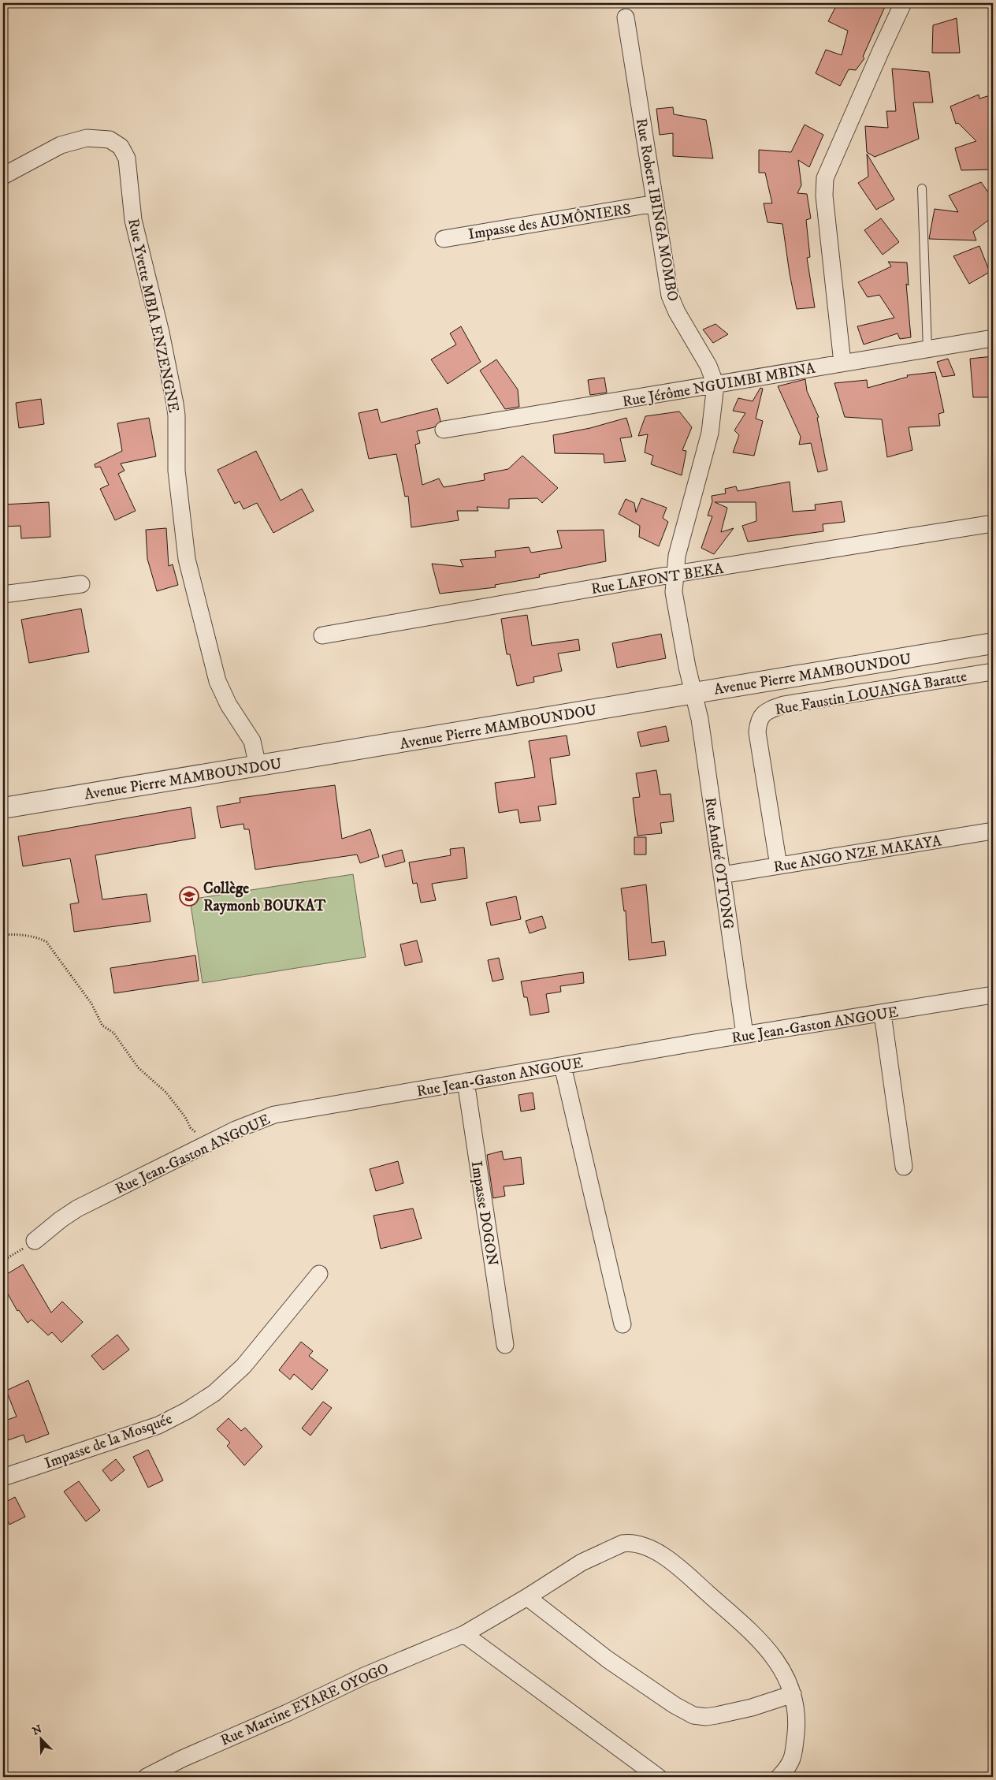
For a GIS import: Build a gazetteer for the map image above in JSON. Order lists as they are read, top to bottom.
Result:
{
  "streets": {
    "street": [
      "Rue Robert IBINGA MOMBO",
      "Impasse des AUMÔNIERS",
      "Rue Yvette MBIA ENZENGNE",
      "Rue Jérôme NGUIMBI MBINA",
      "Rue LAFONT BEKA",
      "Avenue Pierre MAMBOUNDOU",
      "Rue Faustin LOUANGA Baratte",
      "Rue ANGO NZE MAKAYA",
      "Rue André OTTONG",
      "Rue Jean-Gaston ANGOUE",
      "Impasse DOGON",
      "Impasse de la Mosquée",
      "Rue Martine EYARE OYOGO"
    ]
  },
  "crossings": [
    ["Rue Robert IBINGA MOMBO", "Impasse des AUMÔNIERS"],
    ["Rue Robert IBINGA MOMBO", "Rue Jérôme NGUIMBI MBINA"],
    ["Rue Robert IBINGA MOMBO", "Rue LAFONT BEKA"],
    ["Rue Robert IBINGA MOMBO", "Avenue Pierre MAMBOUNDOU"],
    ["Rue Robert IBINGA MOMBO", "Rue André OTTONG"],
    ["Rue Yvette MBIA ENZENGNE", "Avenue Pierre MAMBOUNDOU"],
    ["Avenue Pierre MAMBOUNDOU", "Rue André OTTONG"],
    ["Rue Faustin LOUANGA Baratte", "Rue ANGO NZE MAKAYA"],
    ["Rue ANGO NZE MAKAYA", "Rue André OTTONG"],
    ["Rue André OTTONG", "Rue Jean-Gaston ANGOUE"],
    ["Rue Jean-Gaston ANGOUE", "Impasse DOGON"]
  ],
  "places": {
    "school or university": ["Collège Raymonb BOUKAT"]
  },
  "north": "top left"
}
